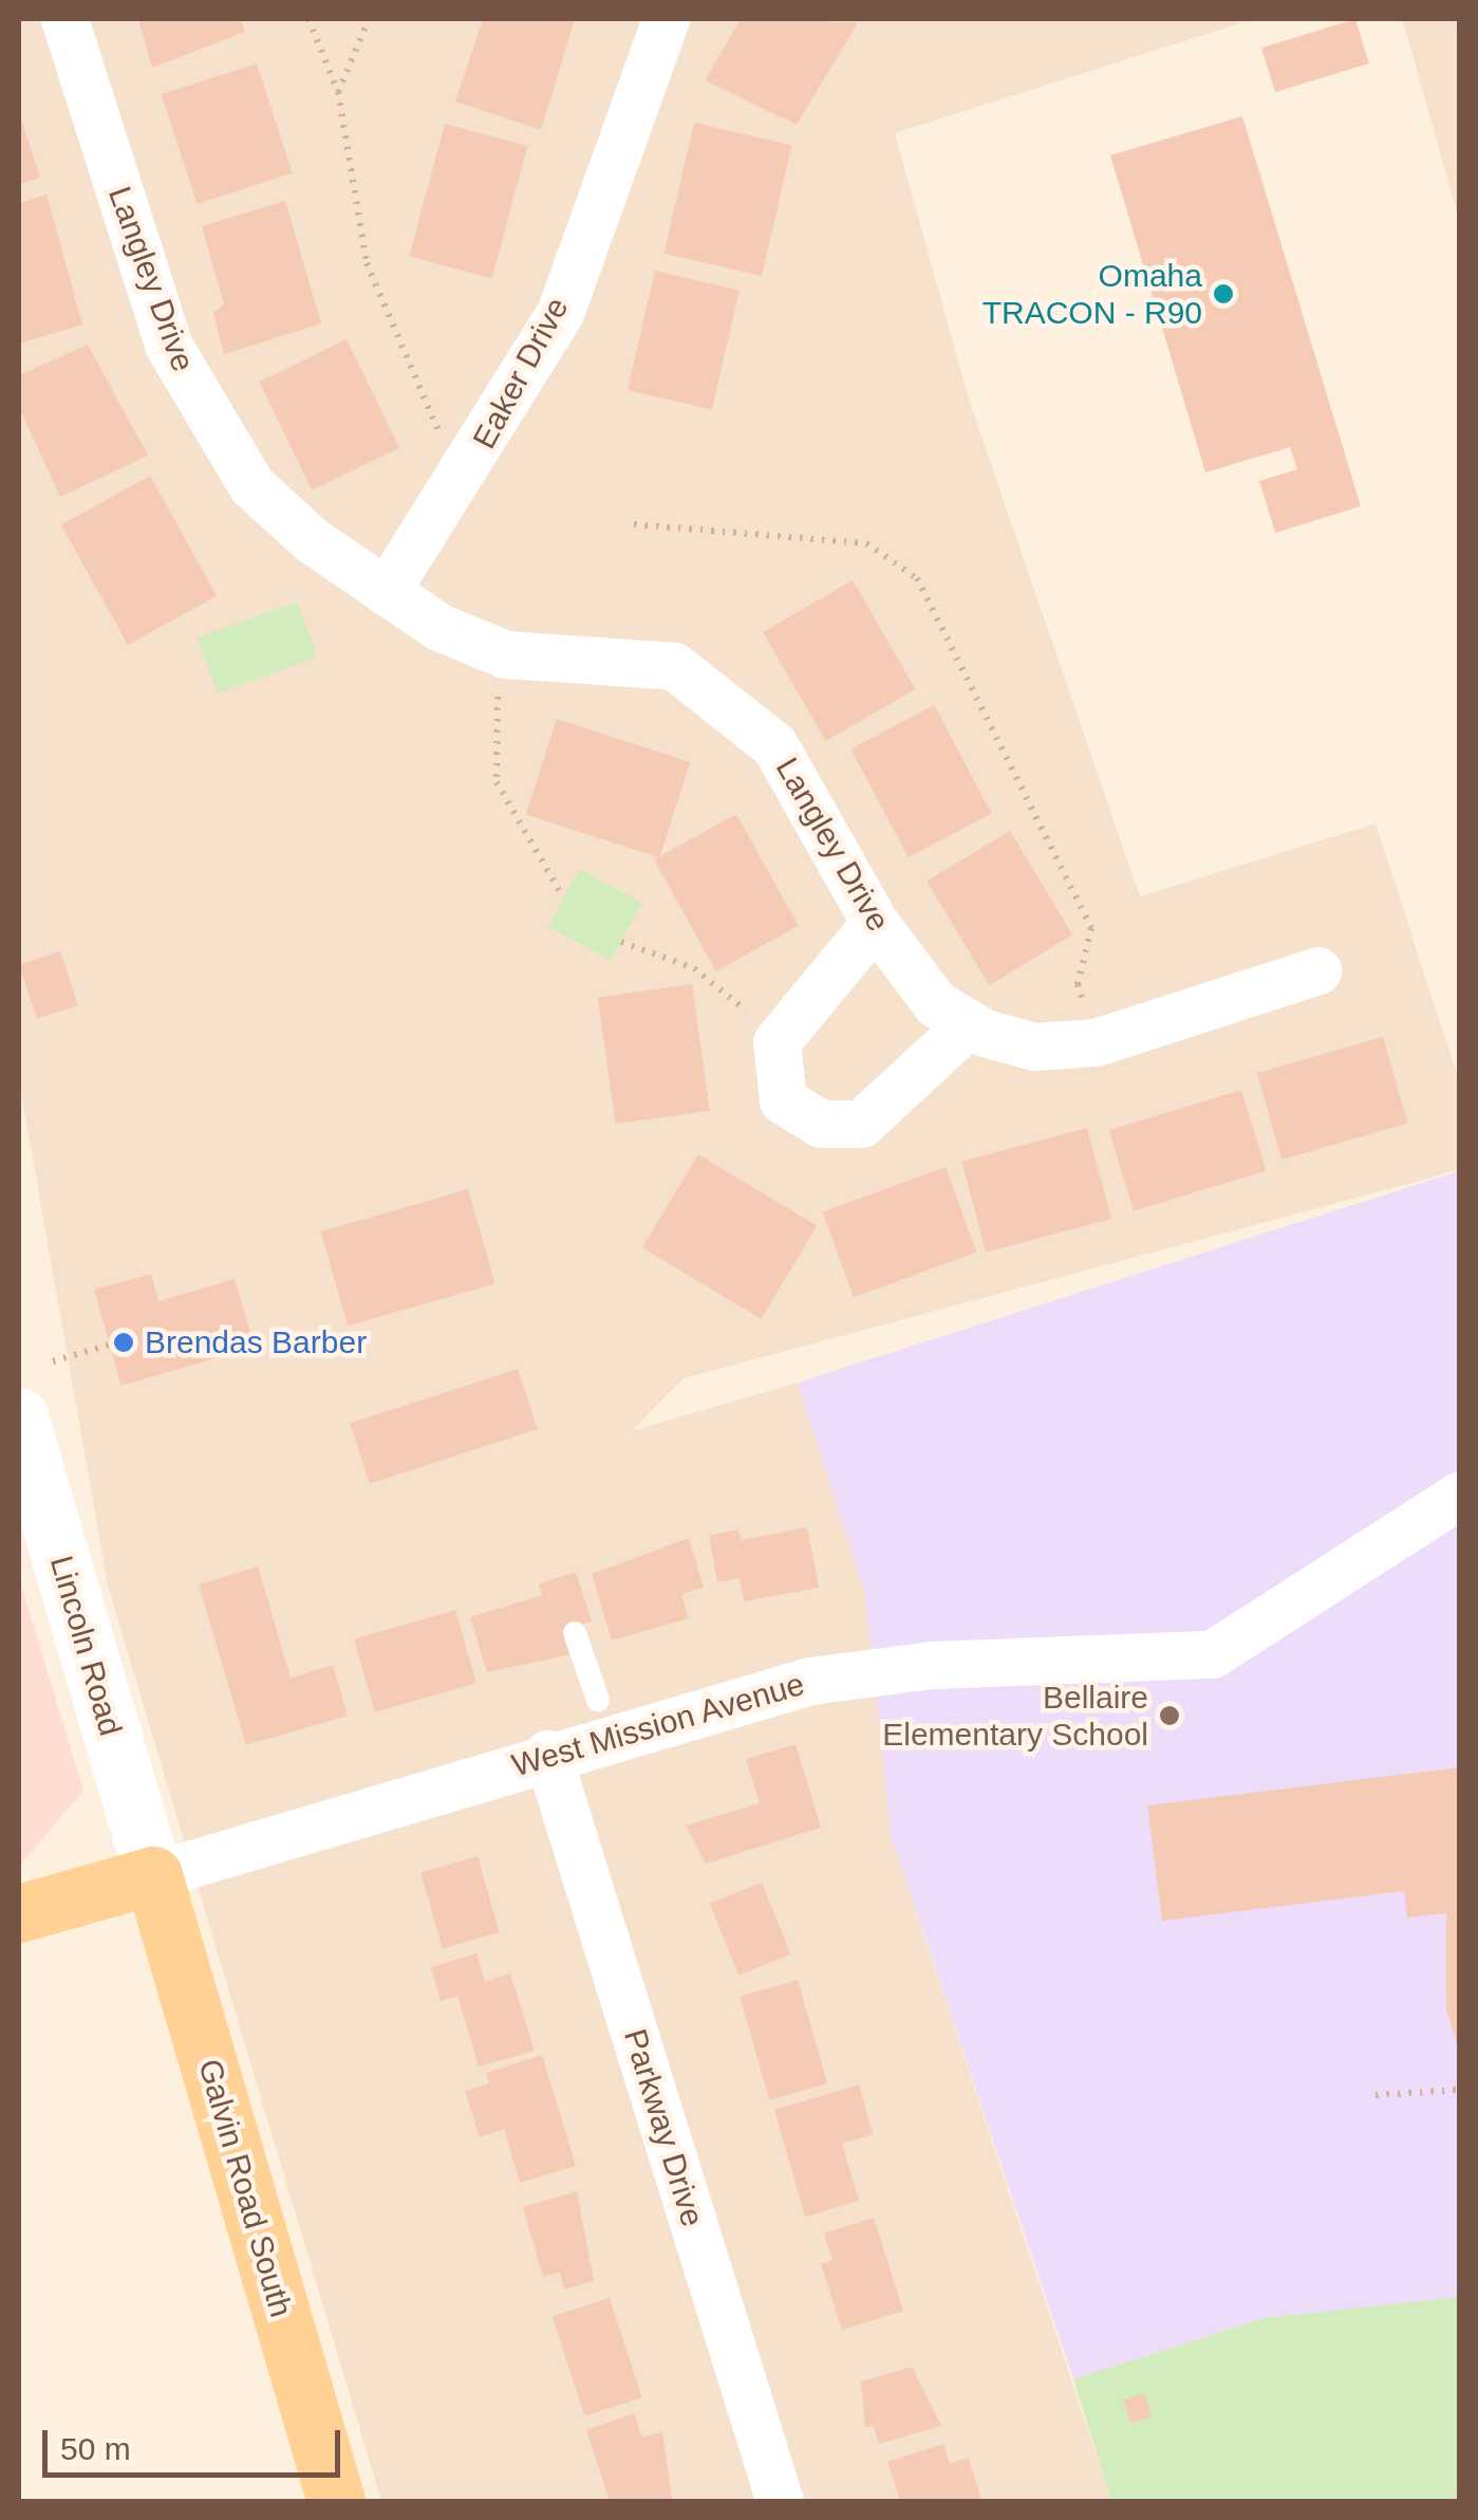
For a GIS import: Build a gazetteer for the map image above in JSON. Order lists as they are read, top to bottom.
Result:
{
  "streets": {
    "main road": ["West Mission Avenue", "Galvin Road South"],
    "street": [
      "Langley Drive",
      "Eaker Drive",
      "Lincoln Road",
      "Parkway Drive"
    ]
  },
  "crossings": [
    ["Langley Drive", "Eaker Drive"],
    ["Lincoln Road", "West Mission Avenue"],
    ["Lincoln Road", "Galvin Road South"],
    ["West Mission Avenue", "Parkway Drive"],
    ["West Mission Avenue", "Galvin Road South"]
  ],
  "places": ["Omaha TRACON - R90", "Brendas Barber", "Bellaire Elementary School"],
  "scale_bar": "50 m"
}
